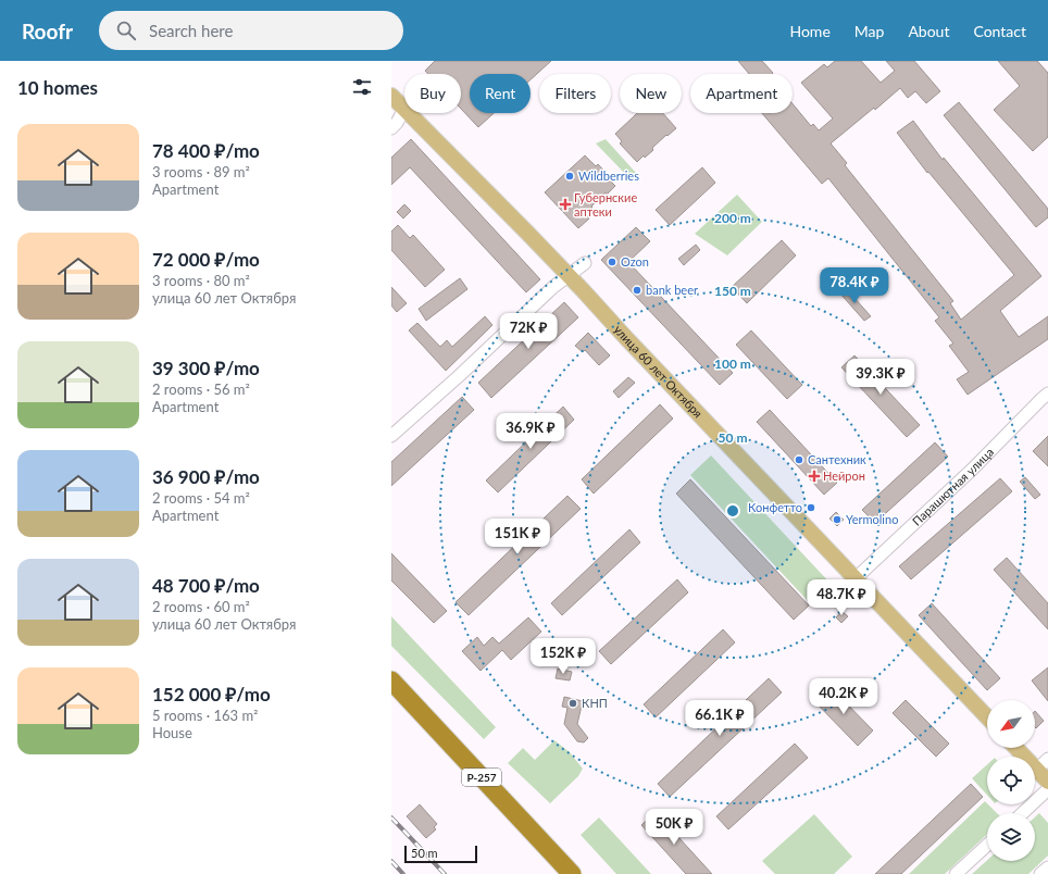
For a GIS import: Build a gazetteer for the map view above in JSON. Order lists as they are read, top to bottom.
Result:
{
  "streets": {
    "highway": ["Р-257"],
    "main road": ["улица 60 лет Октября"],
    "street": ["Парашютная улица"]
  },
  "crossings": [
    ["улица 60 лет Октября", "Парашютная улица"]
  ],
  "places": {
    "other": [
      "Wildberries",
      "Ozon",
      "bank beer",
      "Сантехник",
      "Конфетто",
      "Yermolino",
      "КНП"
    ],
    "health": ["Губернские аптеки", "Нейрон"]
  },
  "scale_bar": "50 m",
  "north": "bottom left",
  "page": {
    "header": "Roofr",
    "search": "Search here",
    "nav": [
      "Home",
      "Map",
      "About",
      "Contact"
    ],
    "heading": "10 homes",
    "chip": [
      "Buy",
      "Rent",
      "Filters",
      "New",
      "Apartment"
    ],
    "list": [
      {
        "name": "78 400 ₽/mo",
        "note": "3 rooms · 89 m² · Apartment"
      },
      {
        "name": "72 000 ₽/mo",
        "note": "3 rooms · 80 m² · улица 60 лет Октября"
      },
      {
        "name": "39 300 ₽/mo",
        "note": "2 rooms · 56 m² · Apartment"
      },
      {
        "name": "36 900 ₽/mo",
        "note": "2 rooms · 54 m² · Apartment"
      },
      {
        "name": "48 700 ₽/mo",
        "note": "2 rooms · 60 m² · улица 60 лет Октября"
      },
      {
        "name": "152 000 ₽/mo",
        "note": "5 rooms · 163 m² · House"
      }
    ],
    "price": [
      "78.4K ₽",
      "72K ₽",
      "39.3K ₽",
      "36.9K ₽",
      "151K ₽",
      "48.7K ₽",
      "152K ₽",
      "40.2K ₽",
      "66.1K ₽",
      "50K ₽"
    ],
    "scale": "50 m"
  },
  "rings": [
    "200 m",
    "150 m",
    "100 m",
    "50 m"
  ]
}
